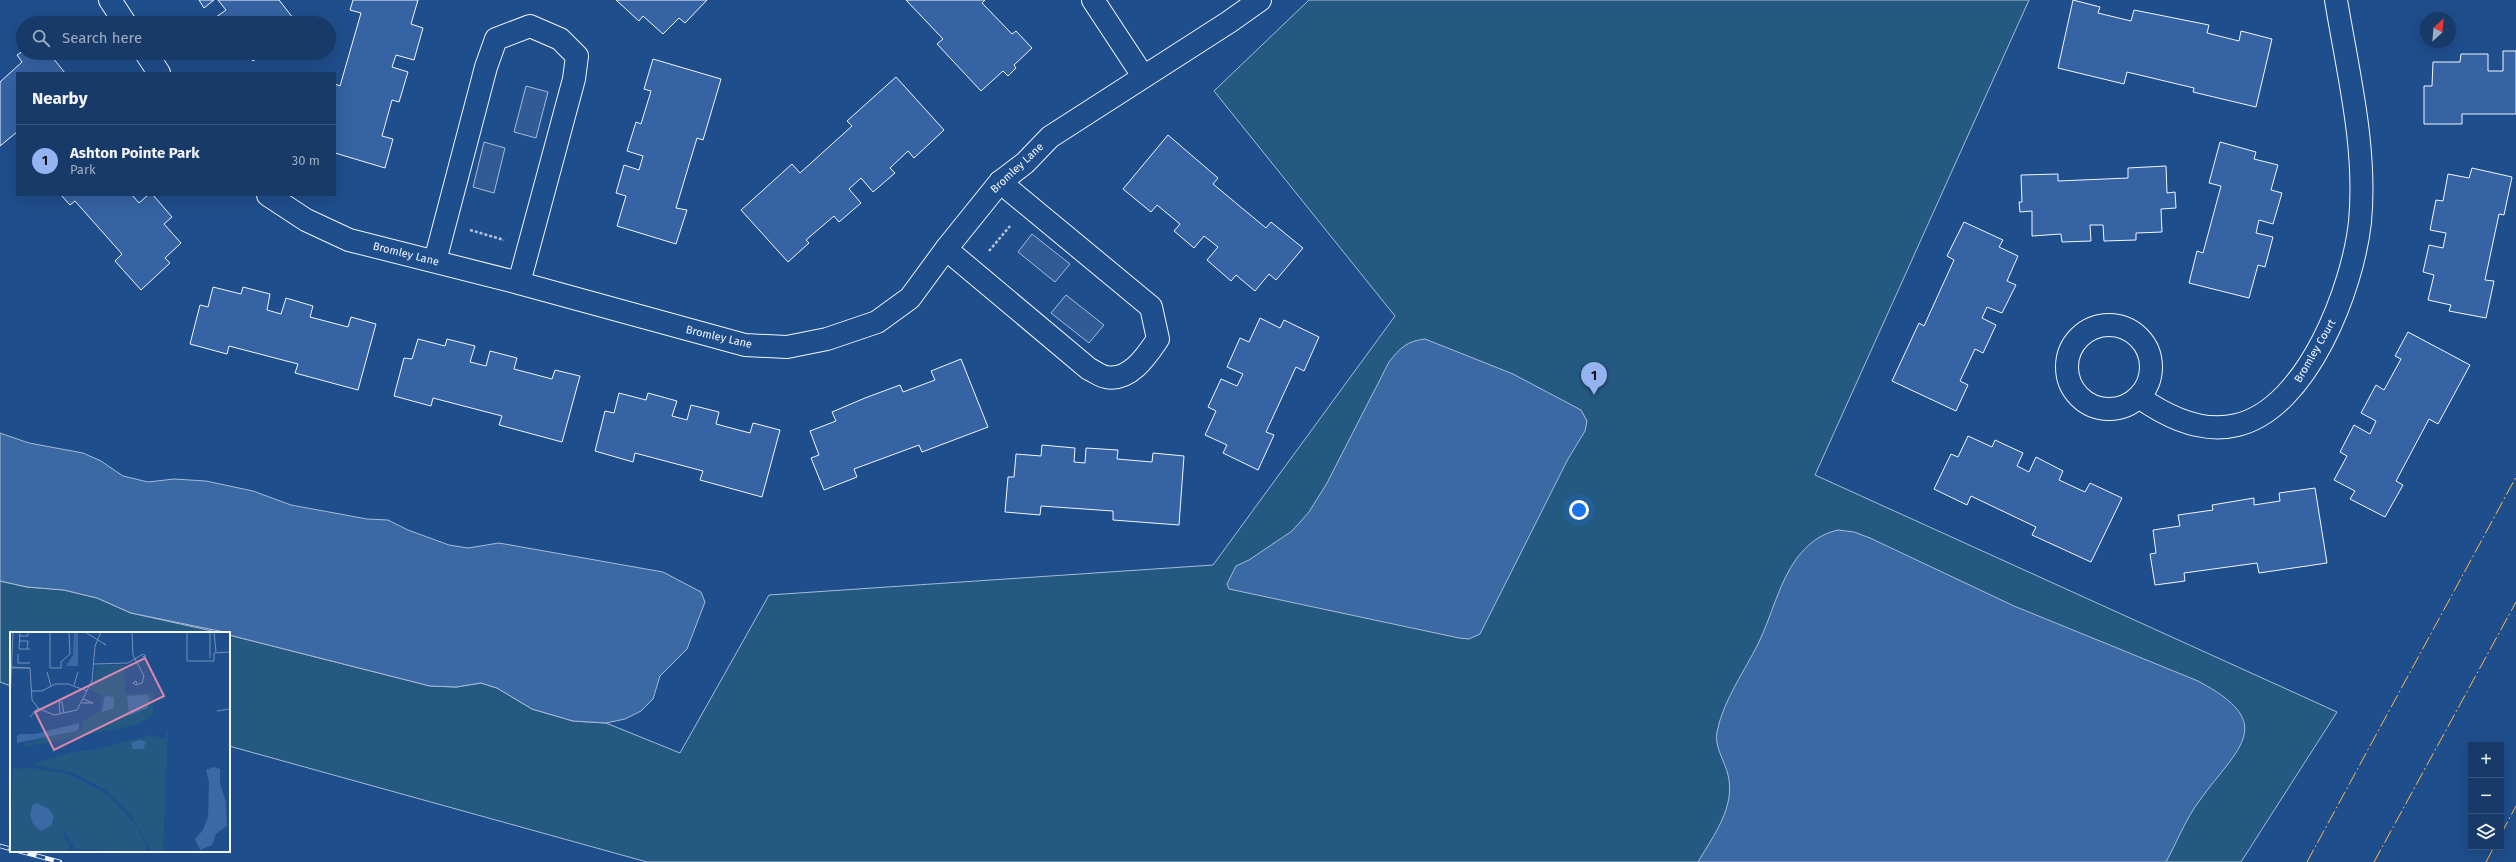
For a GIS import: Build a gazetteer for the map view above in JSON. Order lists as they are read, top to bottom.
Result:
{
  "streets": {
    "street": ["Bromley Lane", "Bromley Court"]
  },
  "north": "top right",
  "page": {
    "search": "Search here",
    "heading": "Nearby",
    "list": [
      {
        "mark": "1",
        "name": "Ashton Pointe Park",
        "note": "Park",
        "value": "30 m"
      }
    ],
    "pins": "1",
    "map_buttons": ["+", "−"]
  }
}
